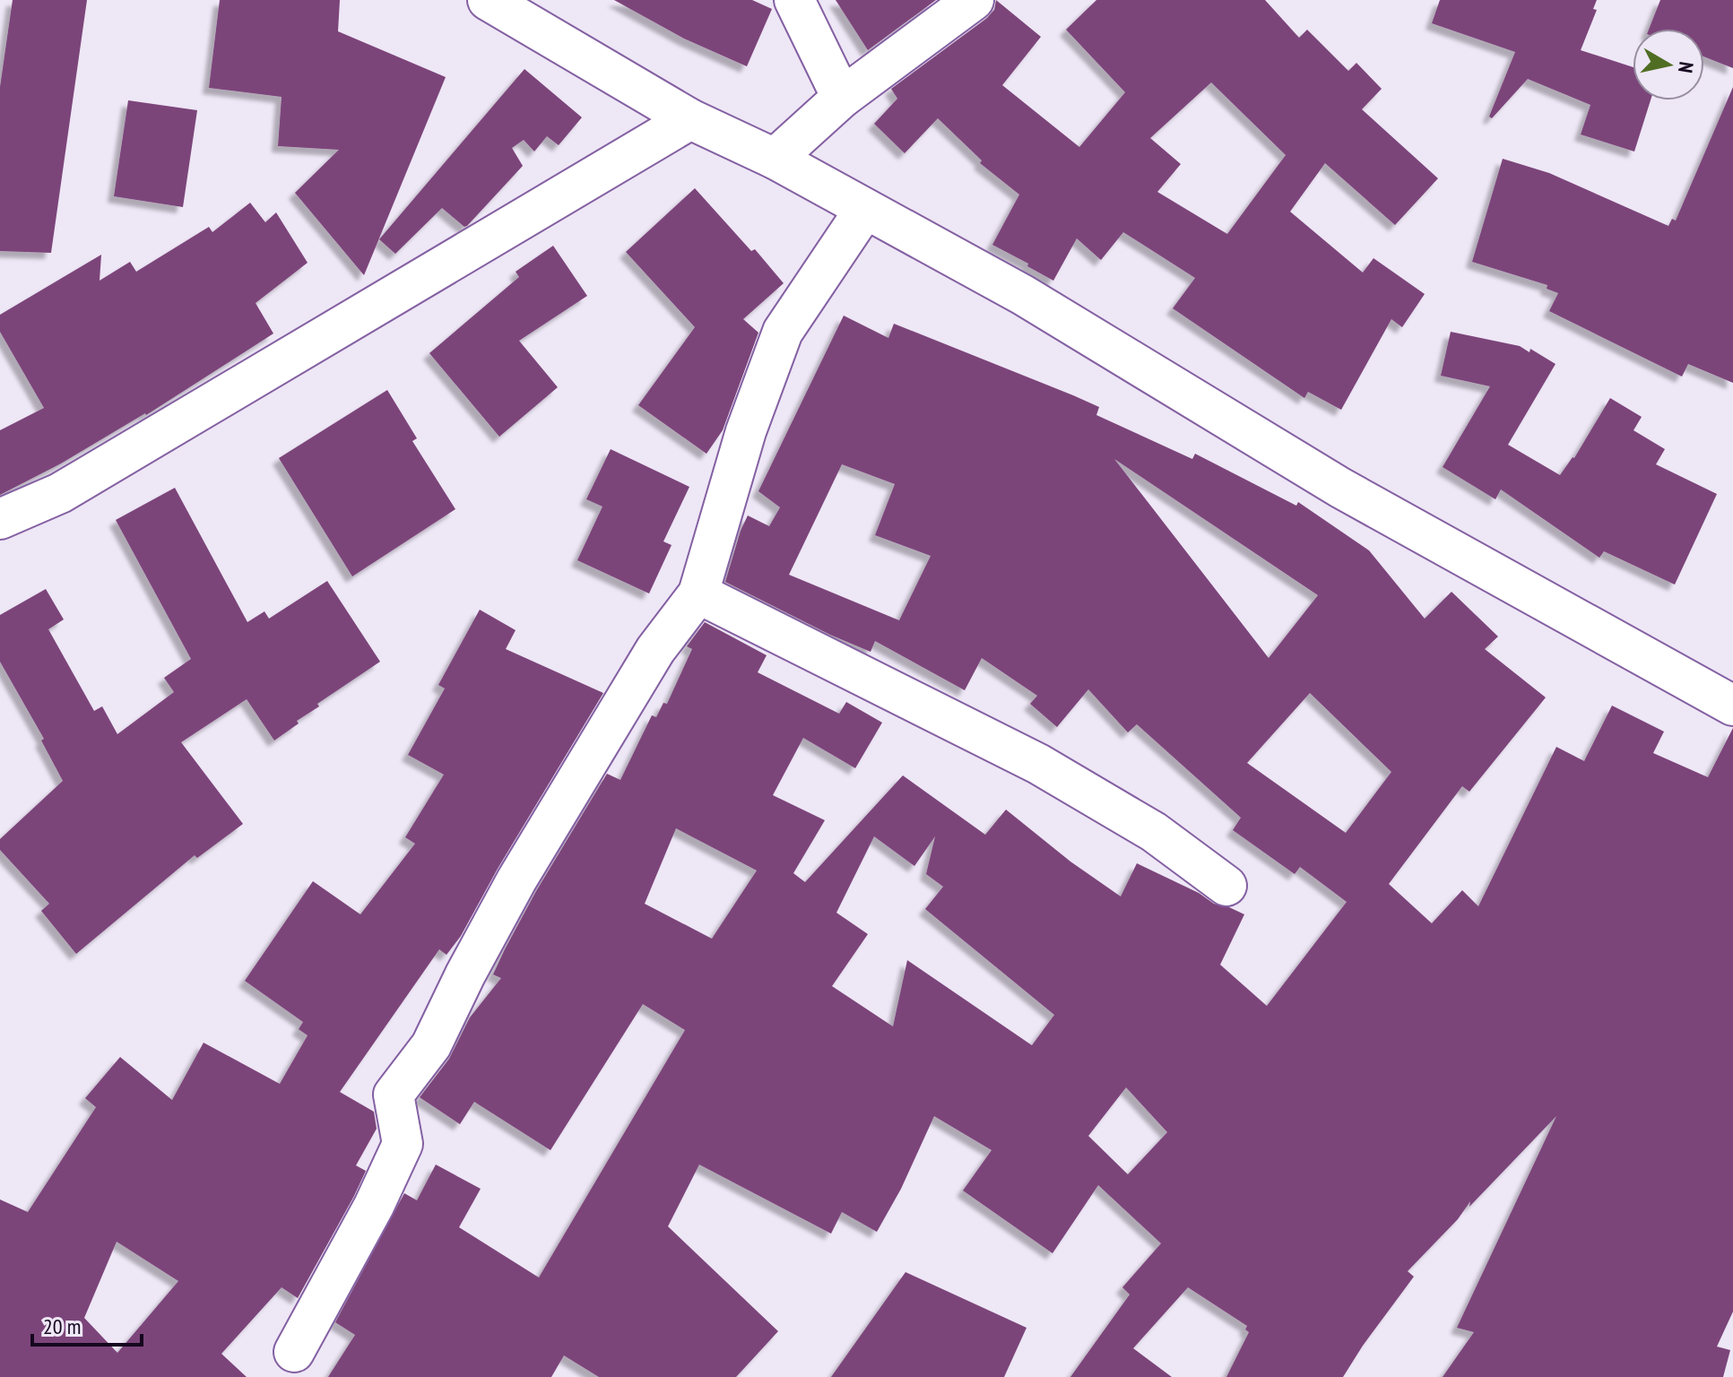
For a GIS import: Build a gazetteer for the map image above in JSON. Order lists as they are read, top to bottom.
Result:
{
  "scale_bar": "20 m",
  "north": "right"
}
